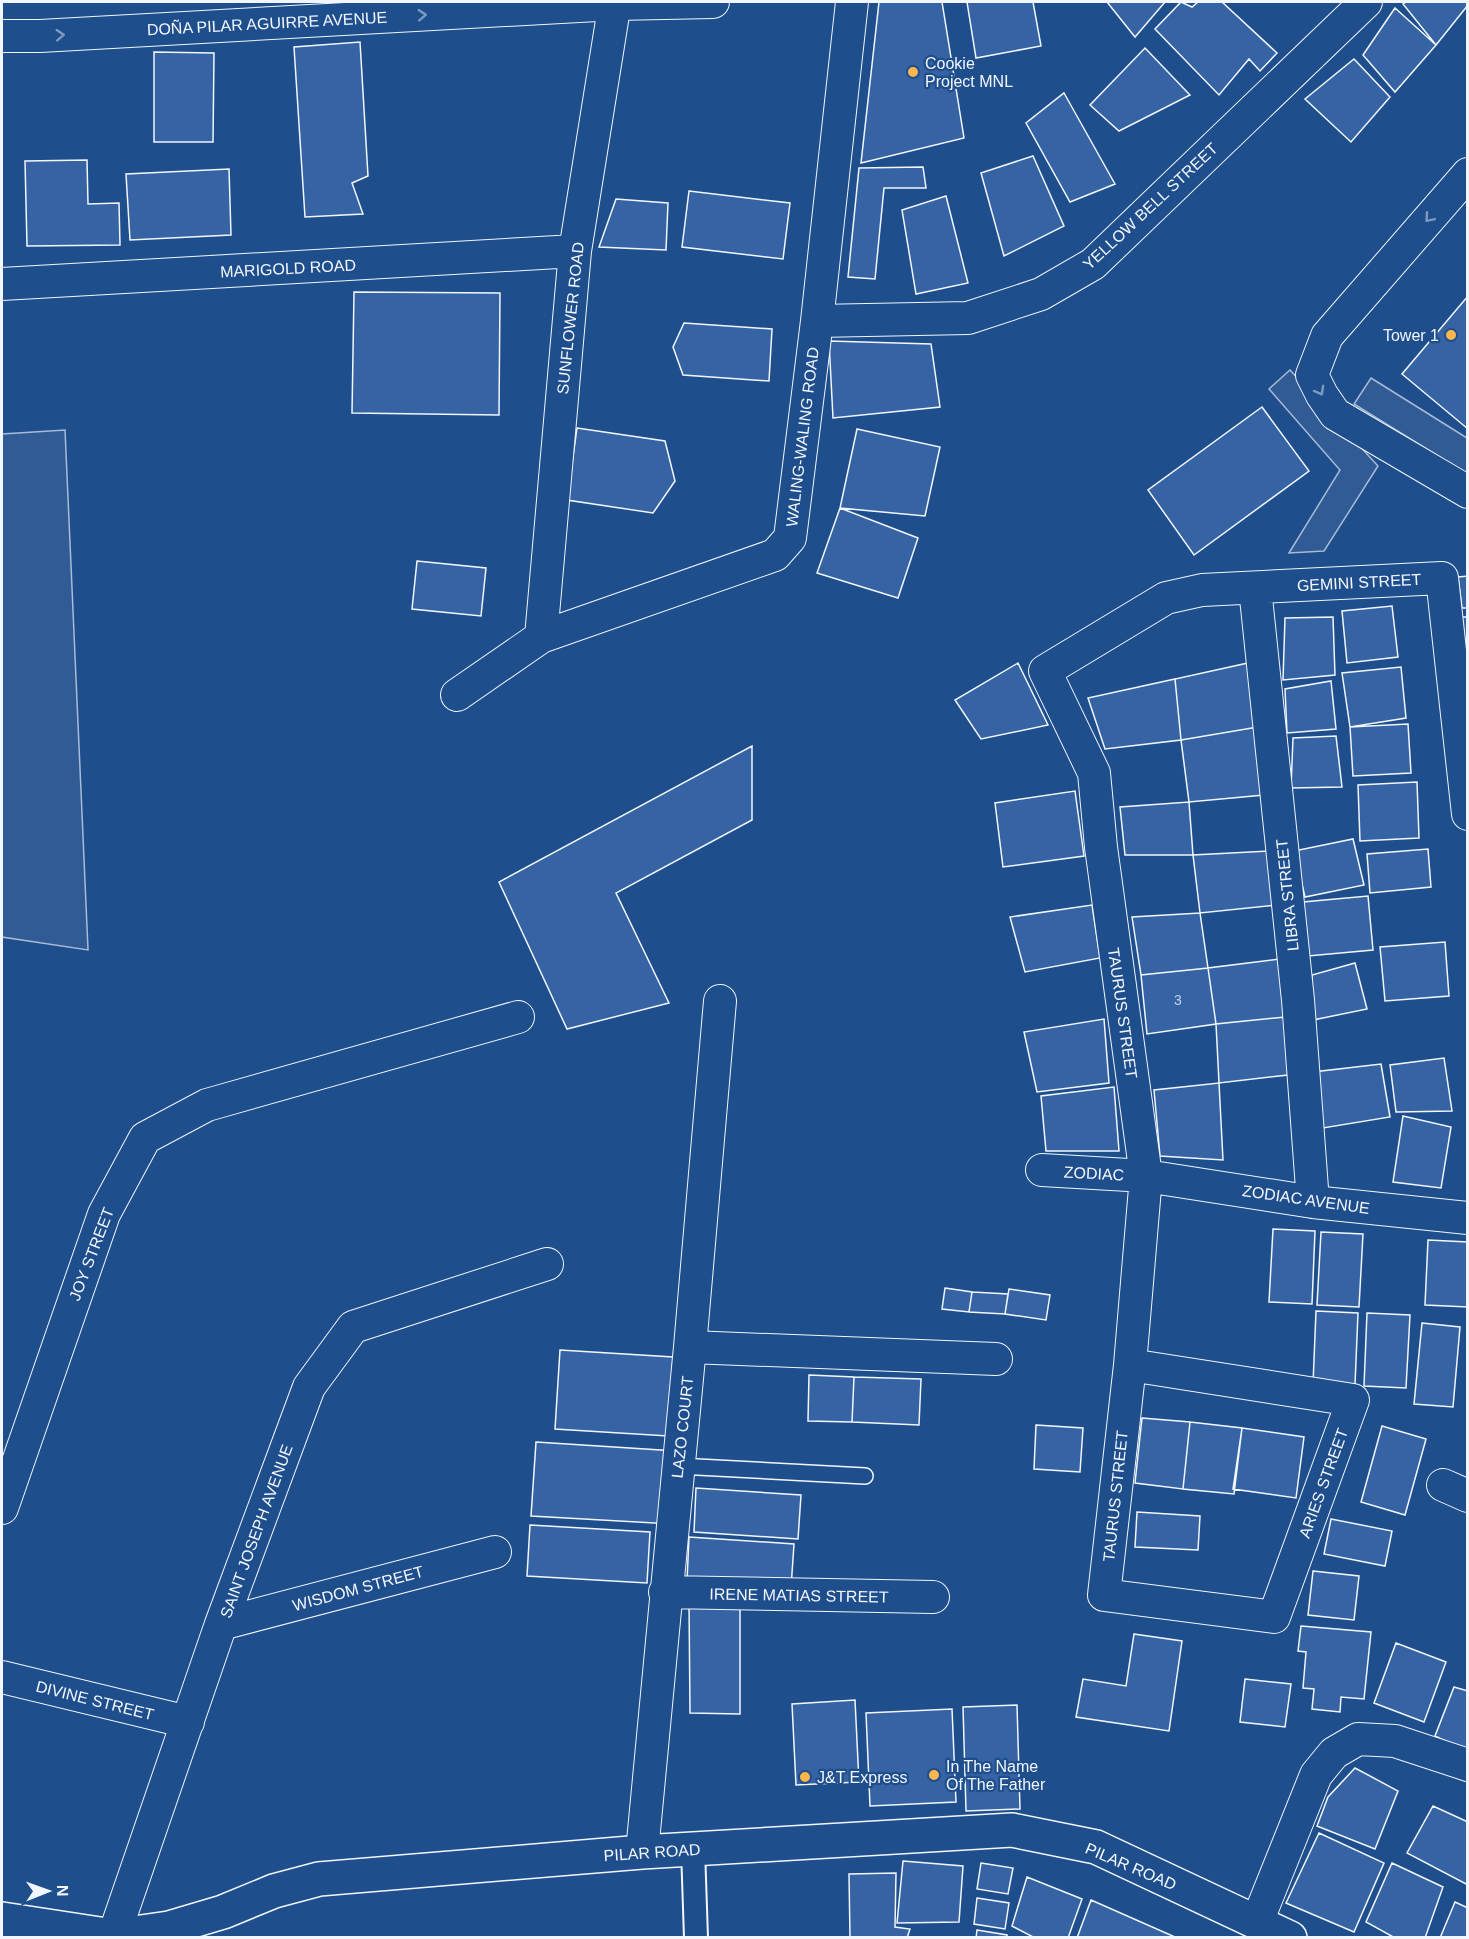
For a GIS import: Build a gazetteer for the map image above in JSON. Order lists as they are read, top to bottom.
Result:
{
  "streets": {
    "street": [
      "DOÑA PILAR AGUIRRE AVENUE",
      "YELLOW BELL STREET",
      "MARIGOLD ROAD",
      "SUNFLOWER ROAD",
      "WALING-WALING ROAD",
      "GEMINI STREET",
      "LIBRA STREET",
      "TAURUS STREET",
      "ZODIAC",
      "ZODIAC AVENUE",
      "JOY STREET",
      "LAZO COURT",
      "ARIES STREET",
      "SAINT JOSEPH AVENUE",
      "WISDOM STREET",
      "IRENE MATIAS STREET",
      "DIVINE STREET",
      "PILAR ROAD"
    ]
  },
  "crossings": [
    ["DOÑA PILAR AGUIRRE AVENUE", "SUNFLOWER ROAD"],
    ["YELLOW BELL STREET", "WALING-WALING ROAD"],
    ["MARIGOLD ROAD", "SUNFLOWER ROAD"],
    ["SUNFLOWER ROAD", "WALING-WALING ROAD"],
    ["GEMINI STREET", "LIBRA STREET"],
    ["GEMINI STREET", "TAURUS STREET"],
    ["LIBRA STREET", "TAURUS STREET"],
    ["LIBRA STREET", "ZODIAC AVENUE"],
    ["TAURUS STREET", "ZODIAC"],
    ["TAURUS STREET", "ZODIAC AVENUE"],
    ["TAURUS STREET", "ARIES STREET"],
    ["ZODIAC", "ZODIAC AVENUE"],
    ["LAZO COURT", "IRENE MATIAS STREET"],
    ["LAZO COURT", "PILAR ROAD"],
    ["SAINT JOSEPH AVENUE", "WISDOM STREET"],
    ["SAINT JOSEPH AVENUE", "DIVINE STREET"],
    ["SAINT JOSEPH AVENUE", "PILAR ROAD"]
  ],
  "one_way": ["DOÑA PILAR AGUIRRE AVENUE"],
  "places": [
    "Cookie Project MNL",
    "Tower 1",
    "In The Name Of The Father",
    "J&T Express"
  ],
  "house_numbers": ["3"],
  "north": "right"
}
